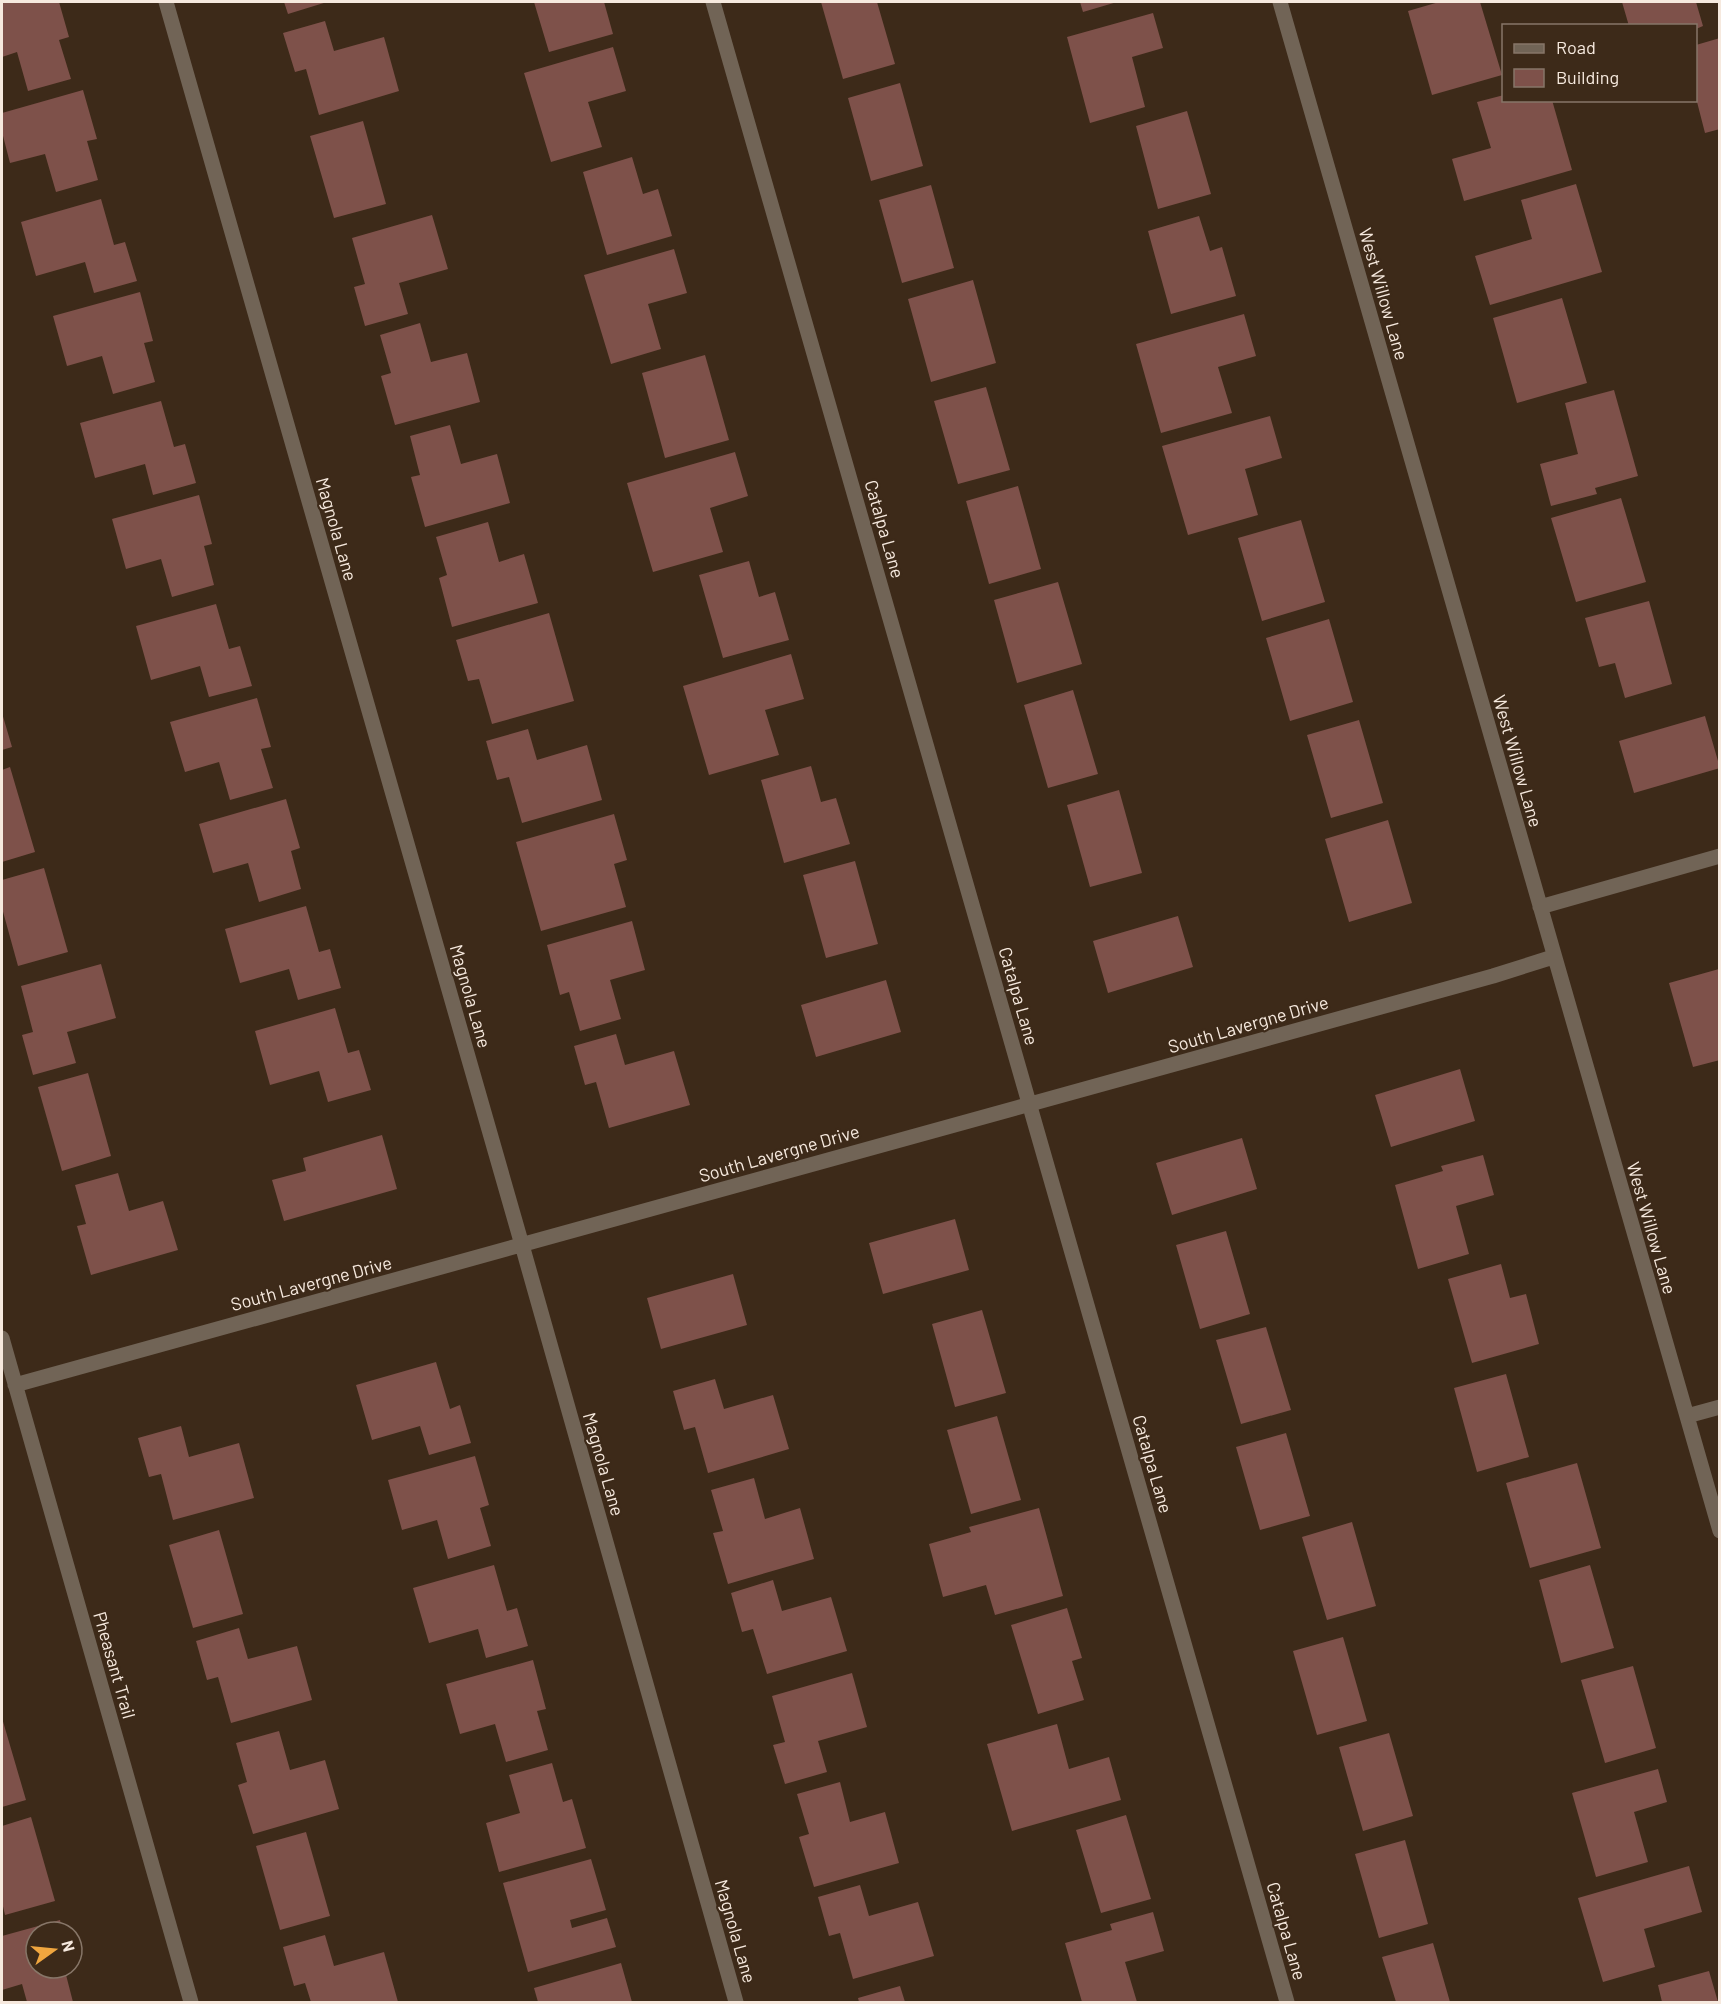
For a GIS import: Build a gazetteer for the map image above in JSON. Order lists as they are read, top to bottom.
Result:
{
  "streets": {
    "street": [
      "West Willow Lane",
      "Magnola Lane",
      "Catalpa Lane",
      "South Lavergne Drive",
      "Pheasant Trail"
    ]
  },
  "crossings": [
    ["West Willow Lane", "South Lavergne Drive"],
    ["Magnola Lane", "South Lavergne Drive"],
    ["Catalpa Lane", "South Lavergne Drive"],
    ["South Lavergne Drive", "Pheasant Trail"]
  ],
  "legend": ["Road", "Building"],
  "north": "right"
}
